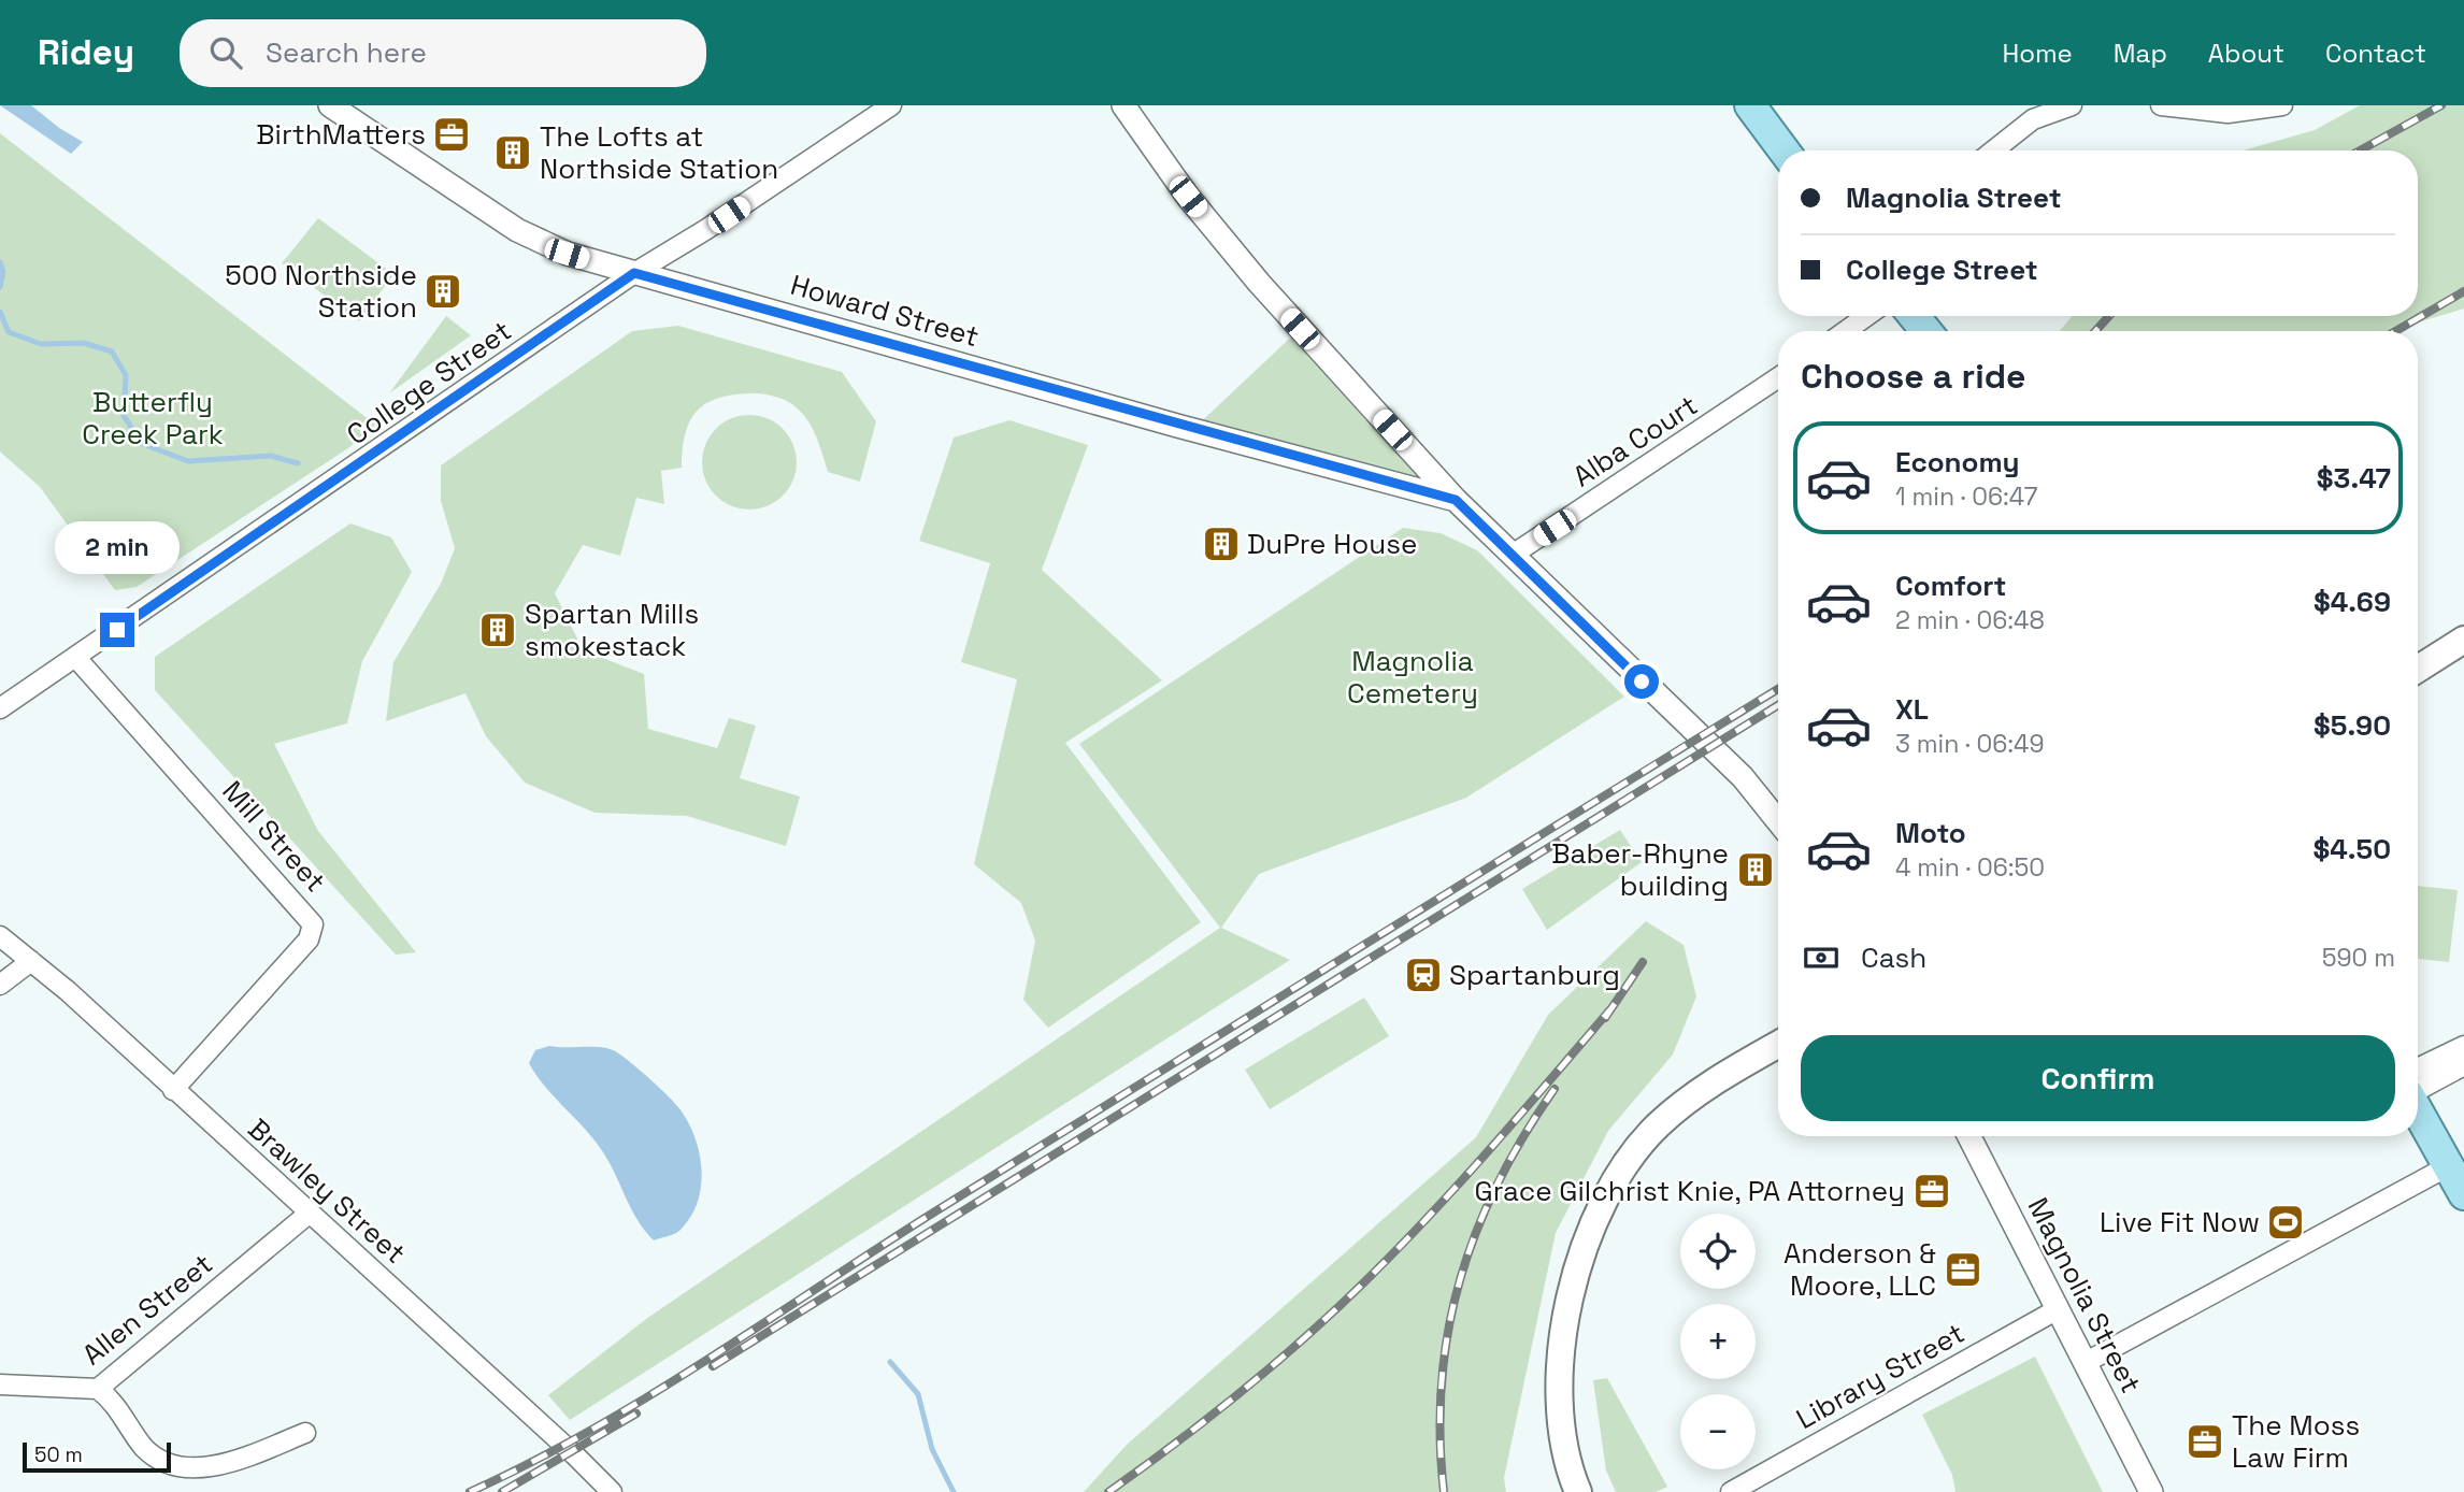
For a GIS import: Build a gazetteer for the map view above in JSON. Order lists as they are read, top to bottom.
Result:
{
  "streets": {
    "street": [
      "Howard Street",
      "College Street",
      "Alba Court",
      "Mill Street",
      "Brawley Street",
      "Magnolia Street",
      "Allen Street",
      "Library Street"
    ]
  },
  "crossings": [
    ["Howard Street", "College Street"],
    ["College Street", "Mill Street"],
    ["Mill Street", "Brawley Street"],
    ["Brawley Street", "Allen Street"],
    ["Magnolia Street", "Library Street"]
  ],
  "parks": ["Butterfly Creek Park", "Magnolia Cemetery"],
  "places": {
    "office": [
      "BirthMatters",
      "Grace Gilchrist Knie, PA Attorney",
      "Anderson & Moore, LLC",
      "The Moss Law Firm"
    ],
    "building": [
      "The Lofts at Northside Station",
      "500 Northside Station",
      "DuPre House",
      "Spartan Mills smokestack",
      "Baber-Rhyne building"
    ],
    "station": ["Spartanburg"],
    "sports": ["Live Fit Now"]
  },
  "scale_bar": "50 m",
  "page": {
    "header": "Ridey",
    "search": "Search here",
    "nav": [
      "Home",
      "Map",
      "About",
      "Contact"
    ],
    "banner": ["Magnolia Street", "College Street"],
    "heading": "Choose a ride",
    "list": [
      {
        "name": "Economy",
        "note": "1 min · 06:47",
        "value": "$3.47"
      },
      {
        "name": "Comfort",
        "note": "2 min · 06:48",
        "value": "$4.69"
      },
      {
        "name": "XL",
        "note": "3 min · 06:49",
        "value": "$5.90"
      },
      {
        "name": "Moto",
        "note": "4 min · 06:50",
        "value": "$4.50"
      }
    ],
    "bubble": "2 min",
    "pay": ["Cash", "590 m"],
    "buttons": "Confirm",
    "map_buttons": ["+", "−"],
    "scale": "50 m"
  }
}
